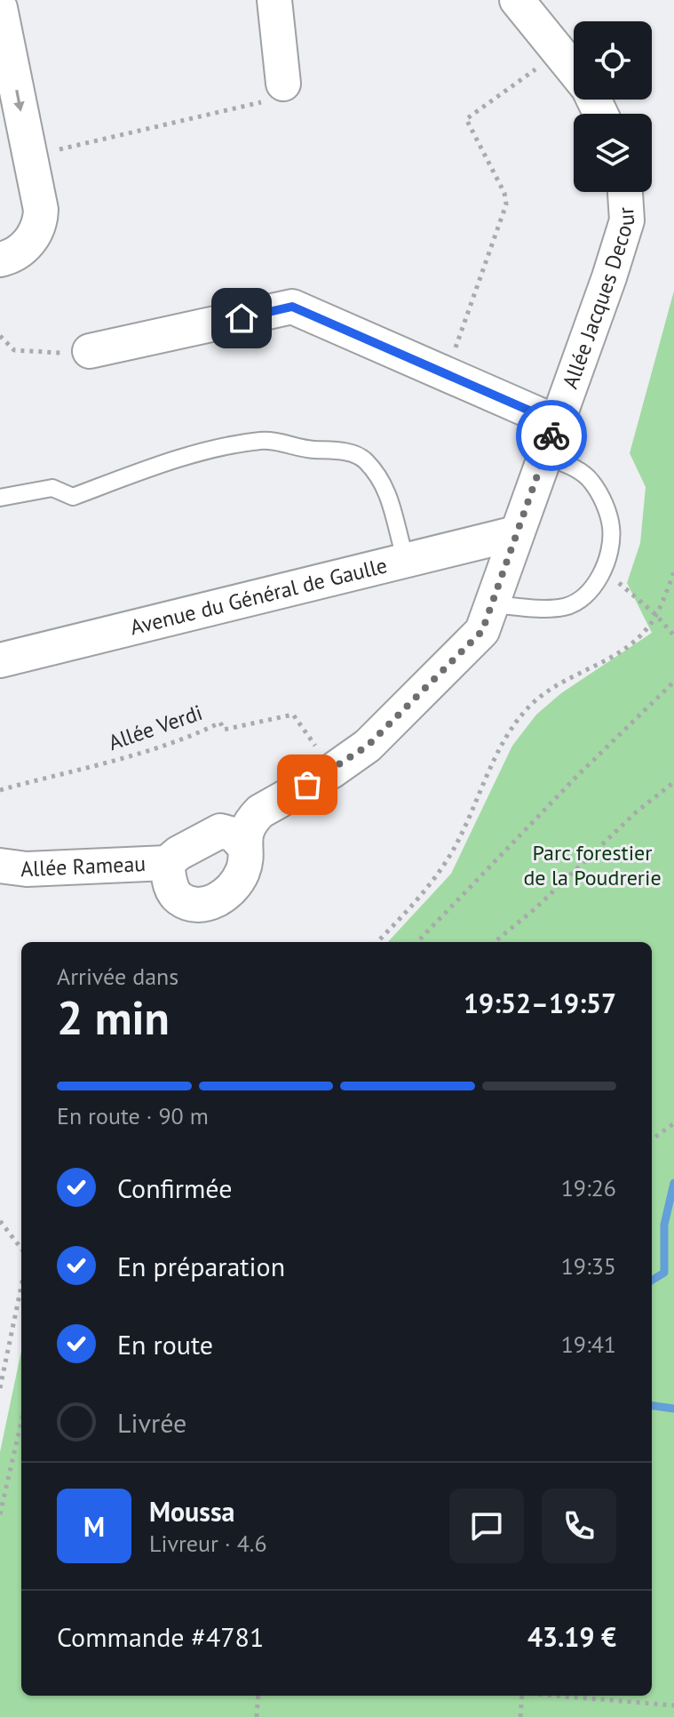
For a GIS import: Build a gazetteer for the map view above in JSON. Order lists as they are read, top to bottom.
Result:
{
  "streets": {
    "street": ["Allée Jacques Decour", "Avenue du Général de Gaulle", "Allée Rameau"],
    "path": ["Allée Verdi"]
  },
  "crossings": [
    ["Allée Jacques Decour", "Avenue du Général de Gaulle"],
    ["Allée Jacques Decour", "Allée Rameau"],
    ["Avenue du Général de Gaulle", "Allée Rameau"],
    ["Allée Verdi", "Allée Rameau"]
  ],
  "parks": ["Parc forestier de la Poudrerie"],
  "page": {
    "heading": ["2 min", "Arrivée dans", "19:52–19:57"],
    "panel": [
      "Moussa",
      "Livreur · 4.6",
      "Commande #4781",
      "43.19 €"
    ],
    "bar": "En route · 90 m",
    "list": [
      ["Confirmée", "19:26"],
      ["En préparation", "19:35"],
      ["En route", "19:41"],
      "Livrée"
    ],
    "round": "M"
  }
}
